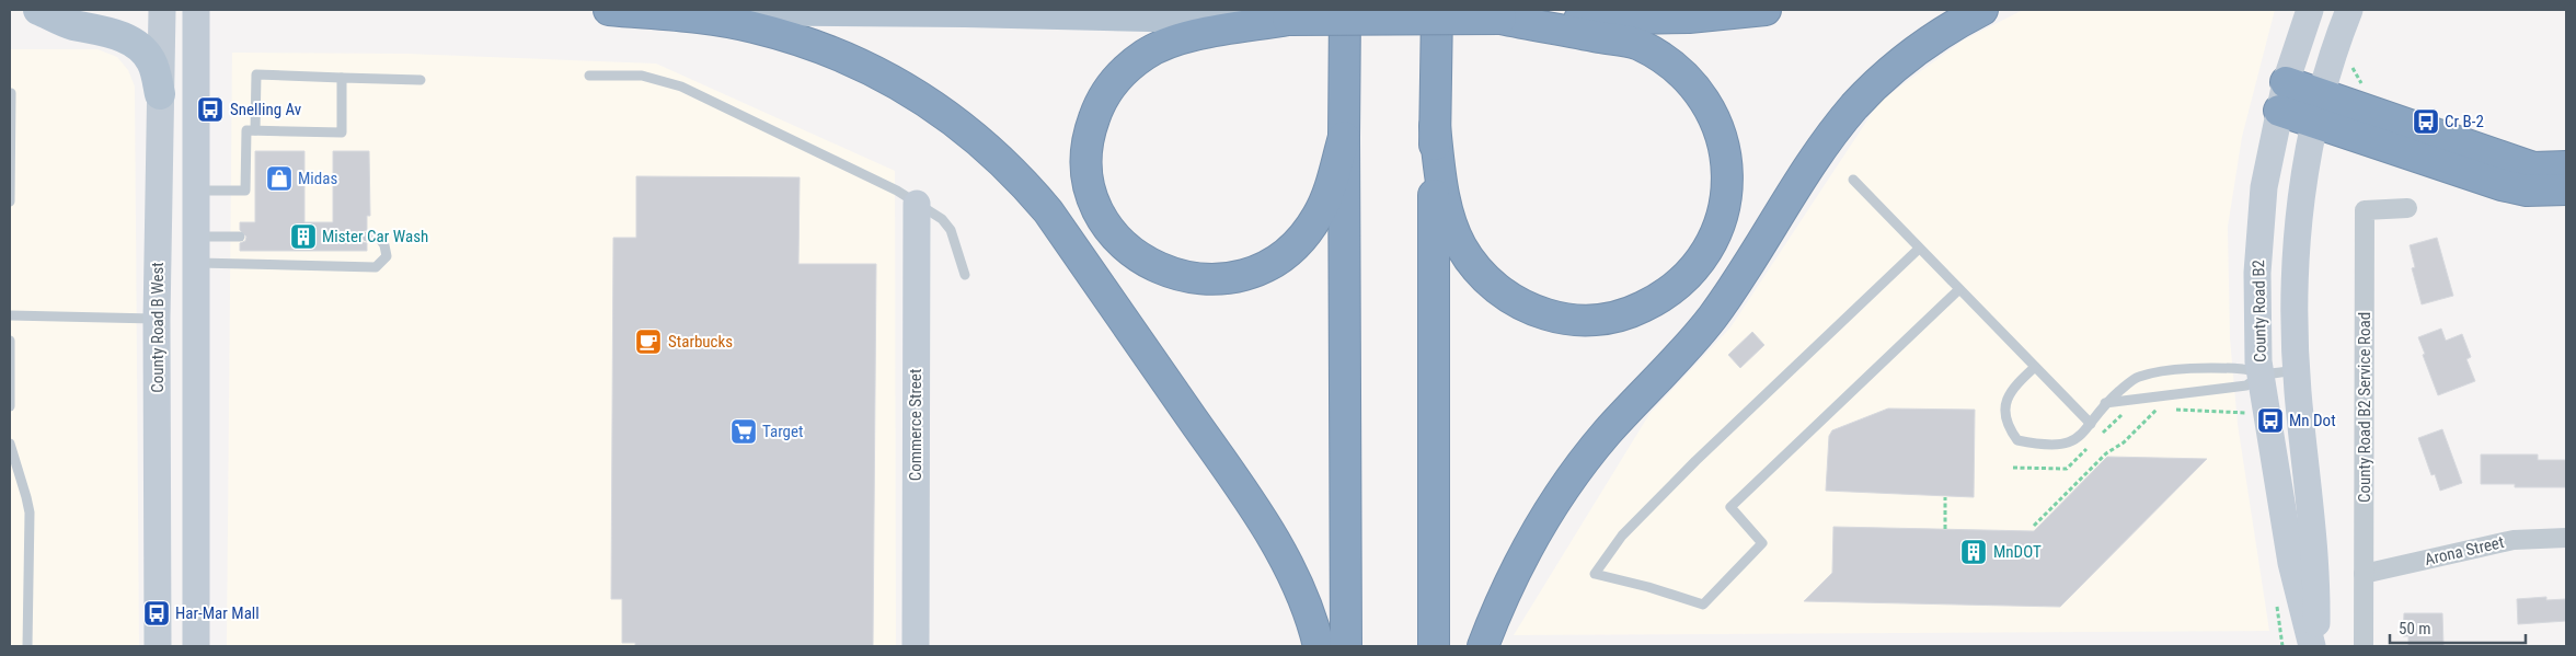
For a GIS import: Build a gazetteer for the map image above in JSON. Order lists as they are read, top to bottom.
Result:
{
  "streets": {
    "street": [
      "County Road B2",
      "County Road B West",
      "County Road B2 Service Road",
      "Commerce Street",
      "Arona Street"
    ]
  },
  "crossings": [
    ["County Road B2 Service Road", "Arona Street"]
  ],
  "places": {
    "bus stop": [
      "Snelling Av",
      "Cr B-2",
      "Mn Dot",
      "Har-Mar Mall"
    ],
    "shop": ["Midas"],
    "building": ["Mister Car Wash", "MnDOT"],
    "cafe": ["Starbucks"],
    "supermarket": ["Target"]
  },
  "scale_bar": "50 m"
}
